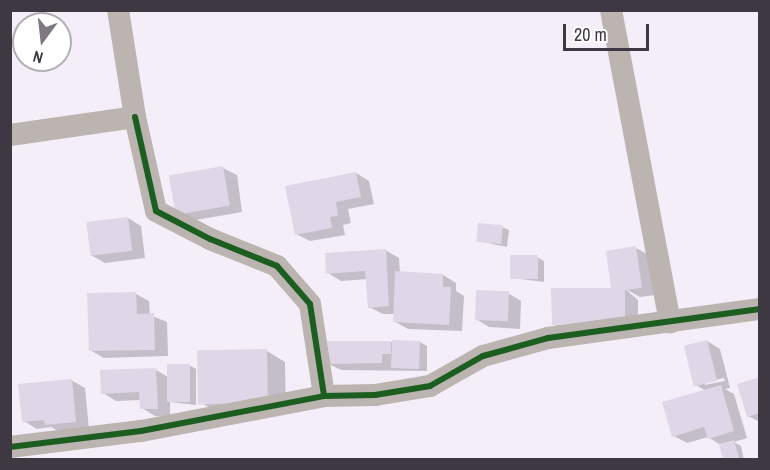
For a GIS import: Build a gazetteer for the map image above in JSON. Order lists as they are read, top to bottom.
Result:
{
  "scale_bar": "20 m",
  "north": "bottom"
}
